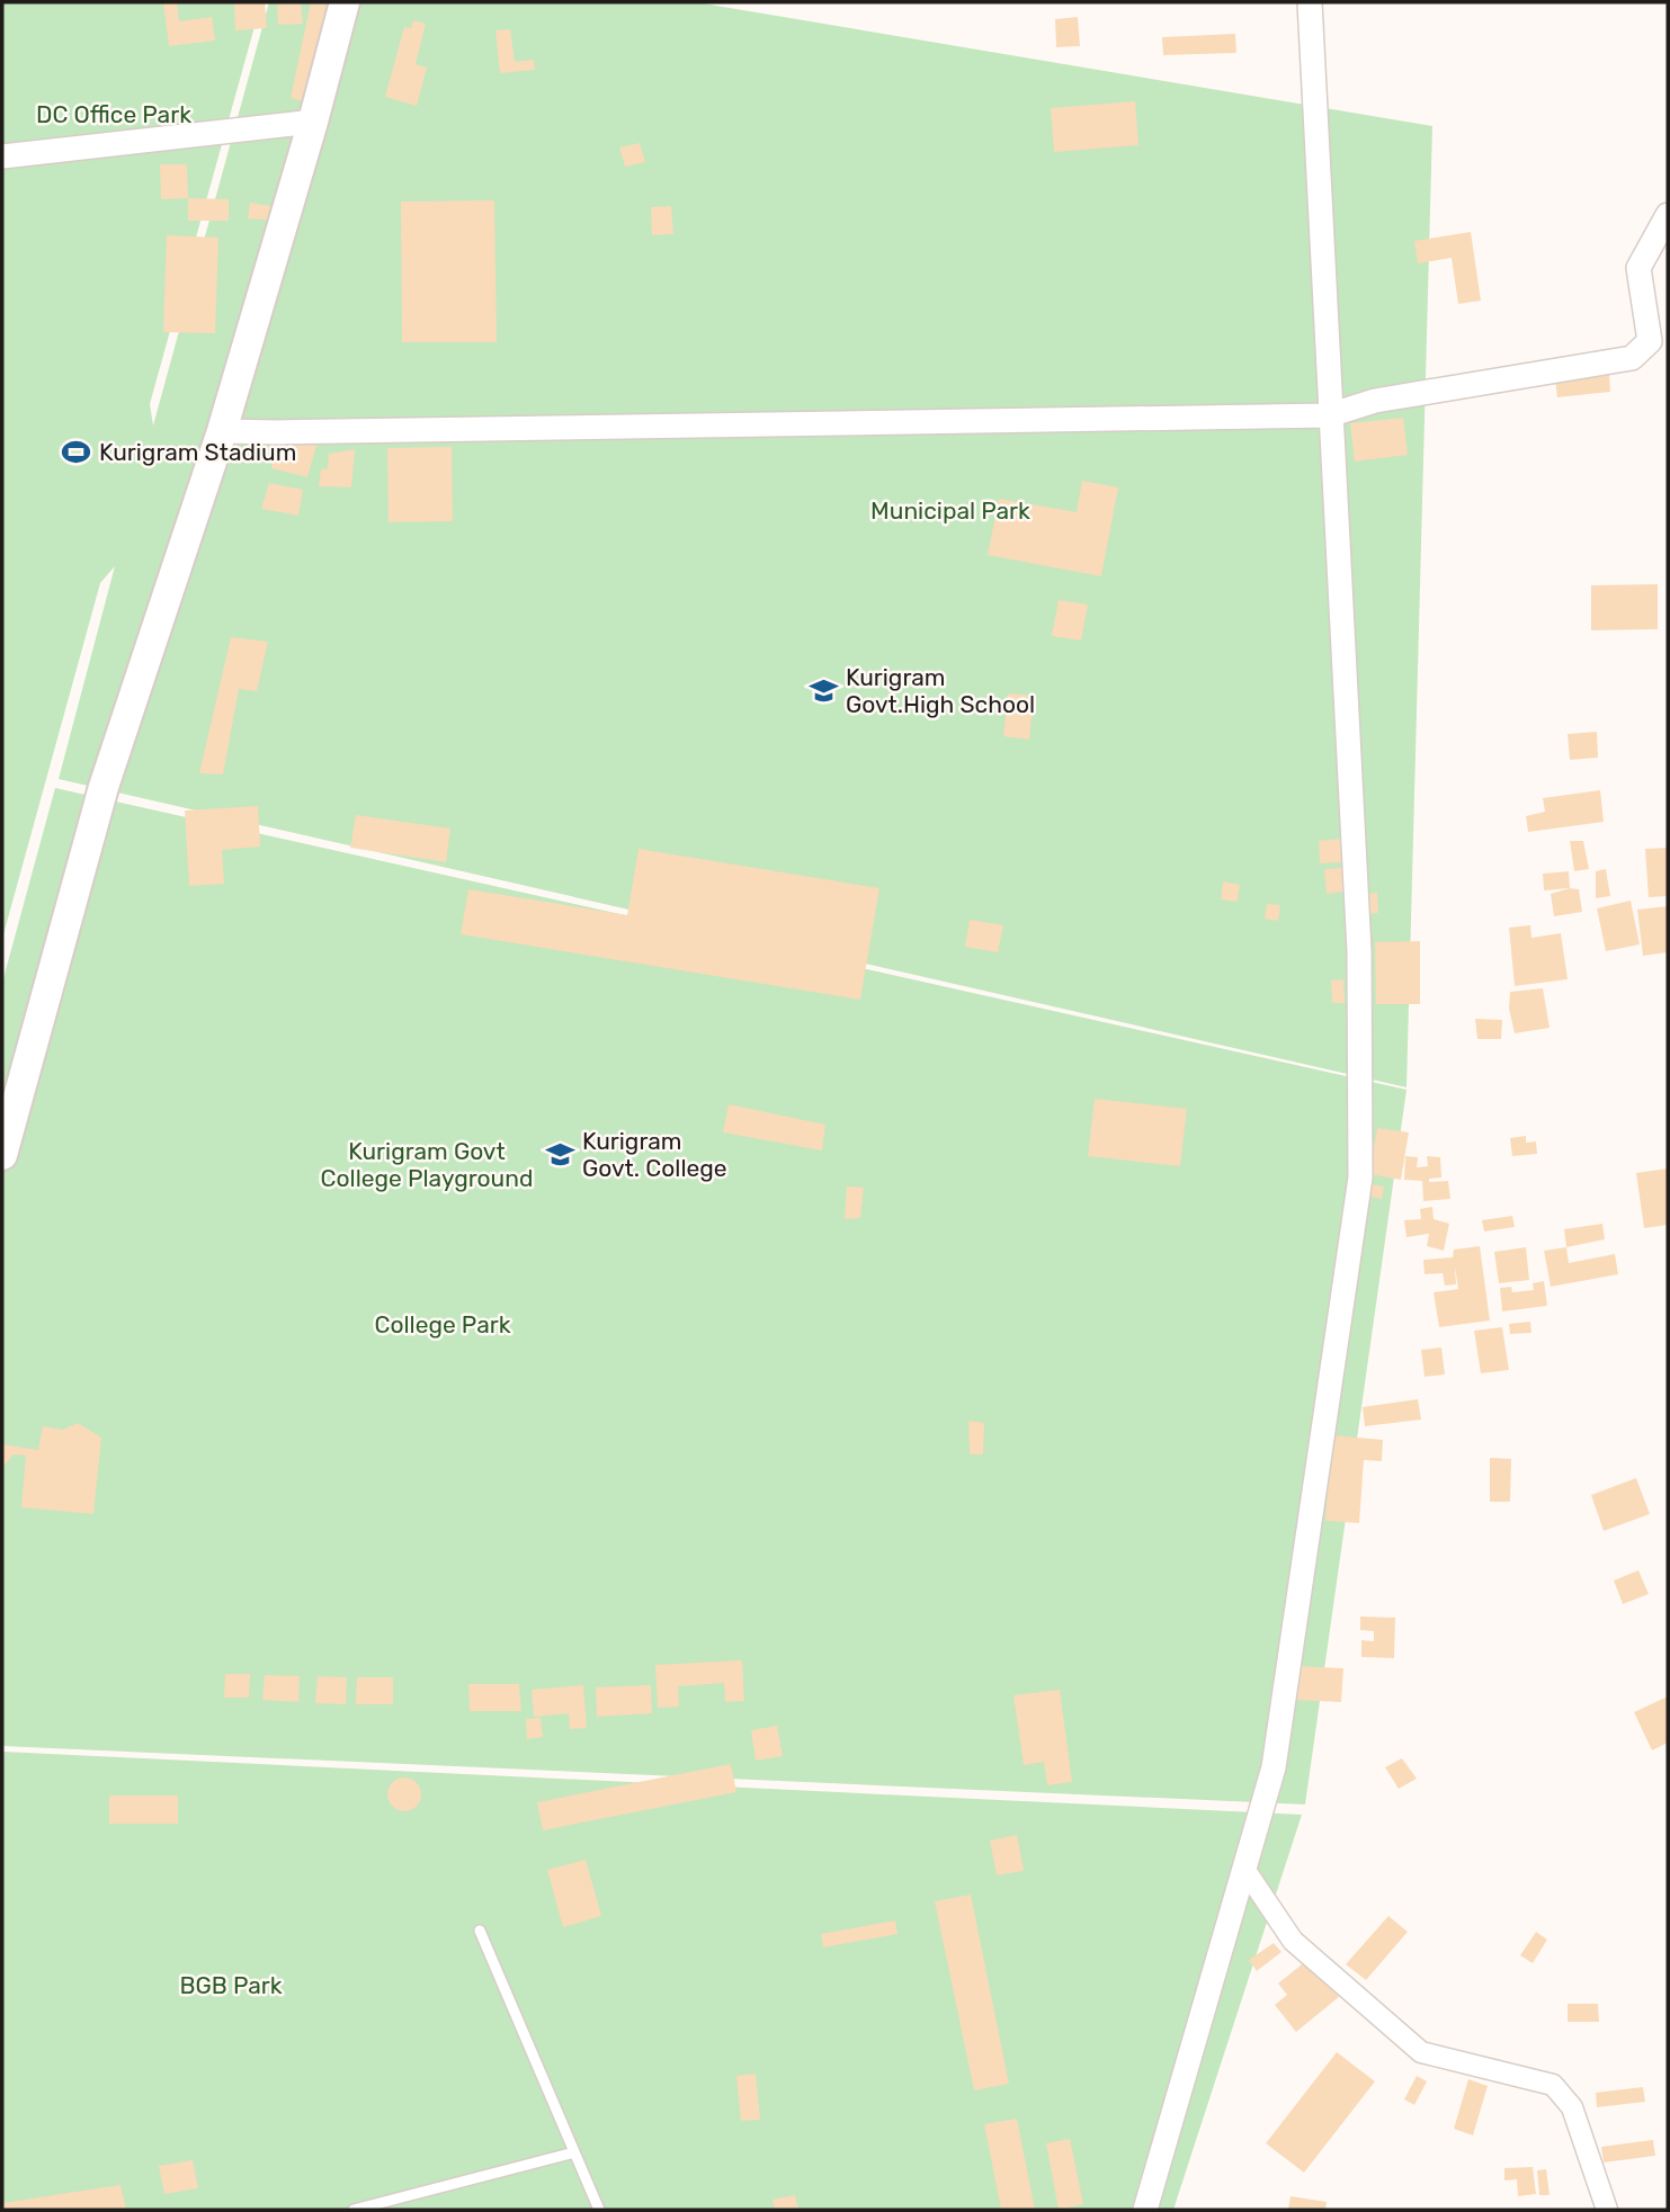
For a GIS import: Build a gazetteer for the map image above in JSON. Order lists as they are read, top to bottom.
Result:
{
  "parks": [
    "DC Office Park",
    "Municipal Park",
    "Kurigram Govt College Playground",
    "College Park",
    "BGB Park"
  ],
  "places": {
    "sports": ["Kurigram Stadium"],
    "school or university": ["Kurigram Govt.High School", "Kurigram Govt. College"]
  }
}
